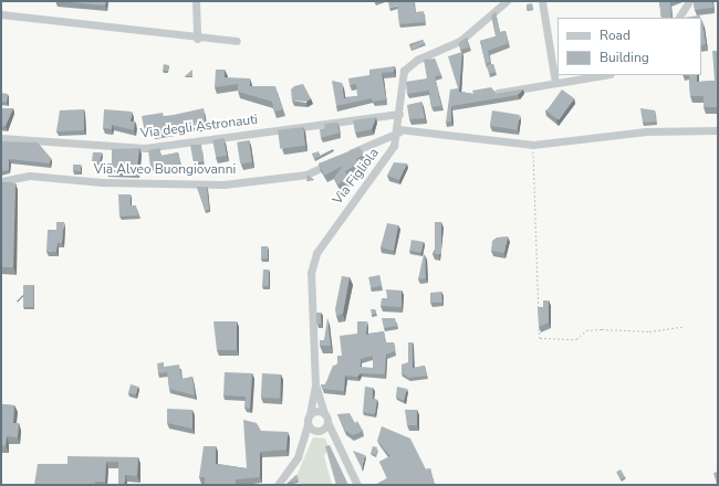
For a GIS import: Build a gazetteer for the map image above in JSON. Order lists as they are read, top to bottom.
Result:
{
  "streets": {
    "street": ["Via degli Astronauti", "Via Alveo Buongiovanni", "Via Figliola"]
  },
  "crossings": [
    ["Via degli Astronauti", "Via Figliola"],
    ["Via Alveo Buongiovanni", "Via Figliola"]
  ],
  "legend": ["Road", "Building"]
}
